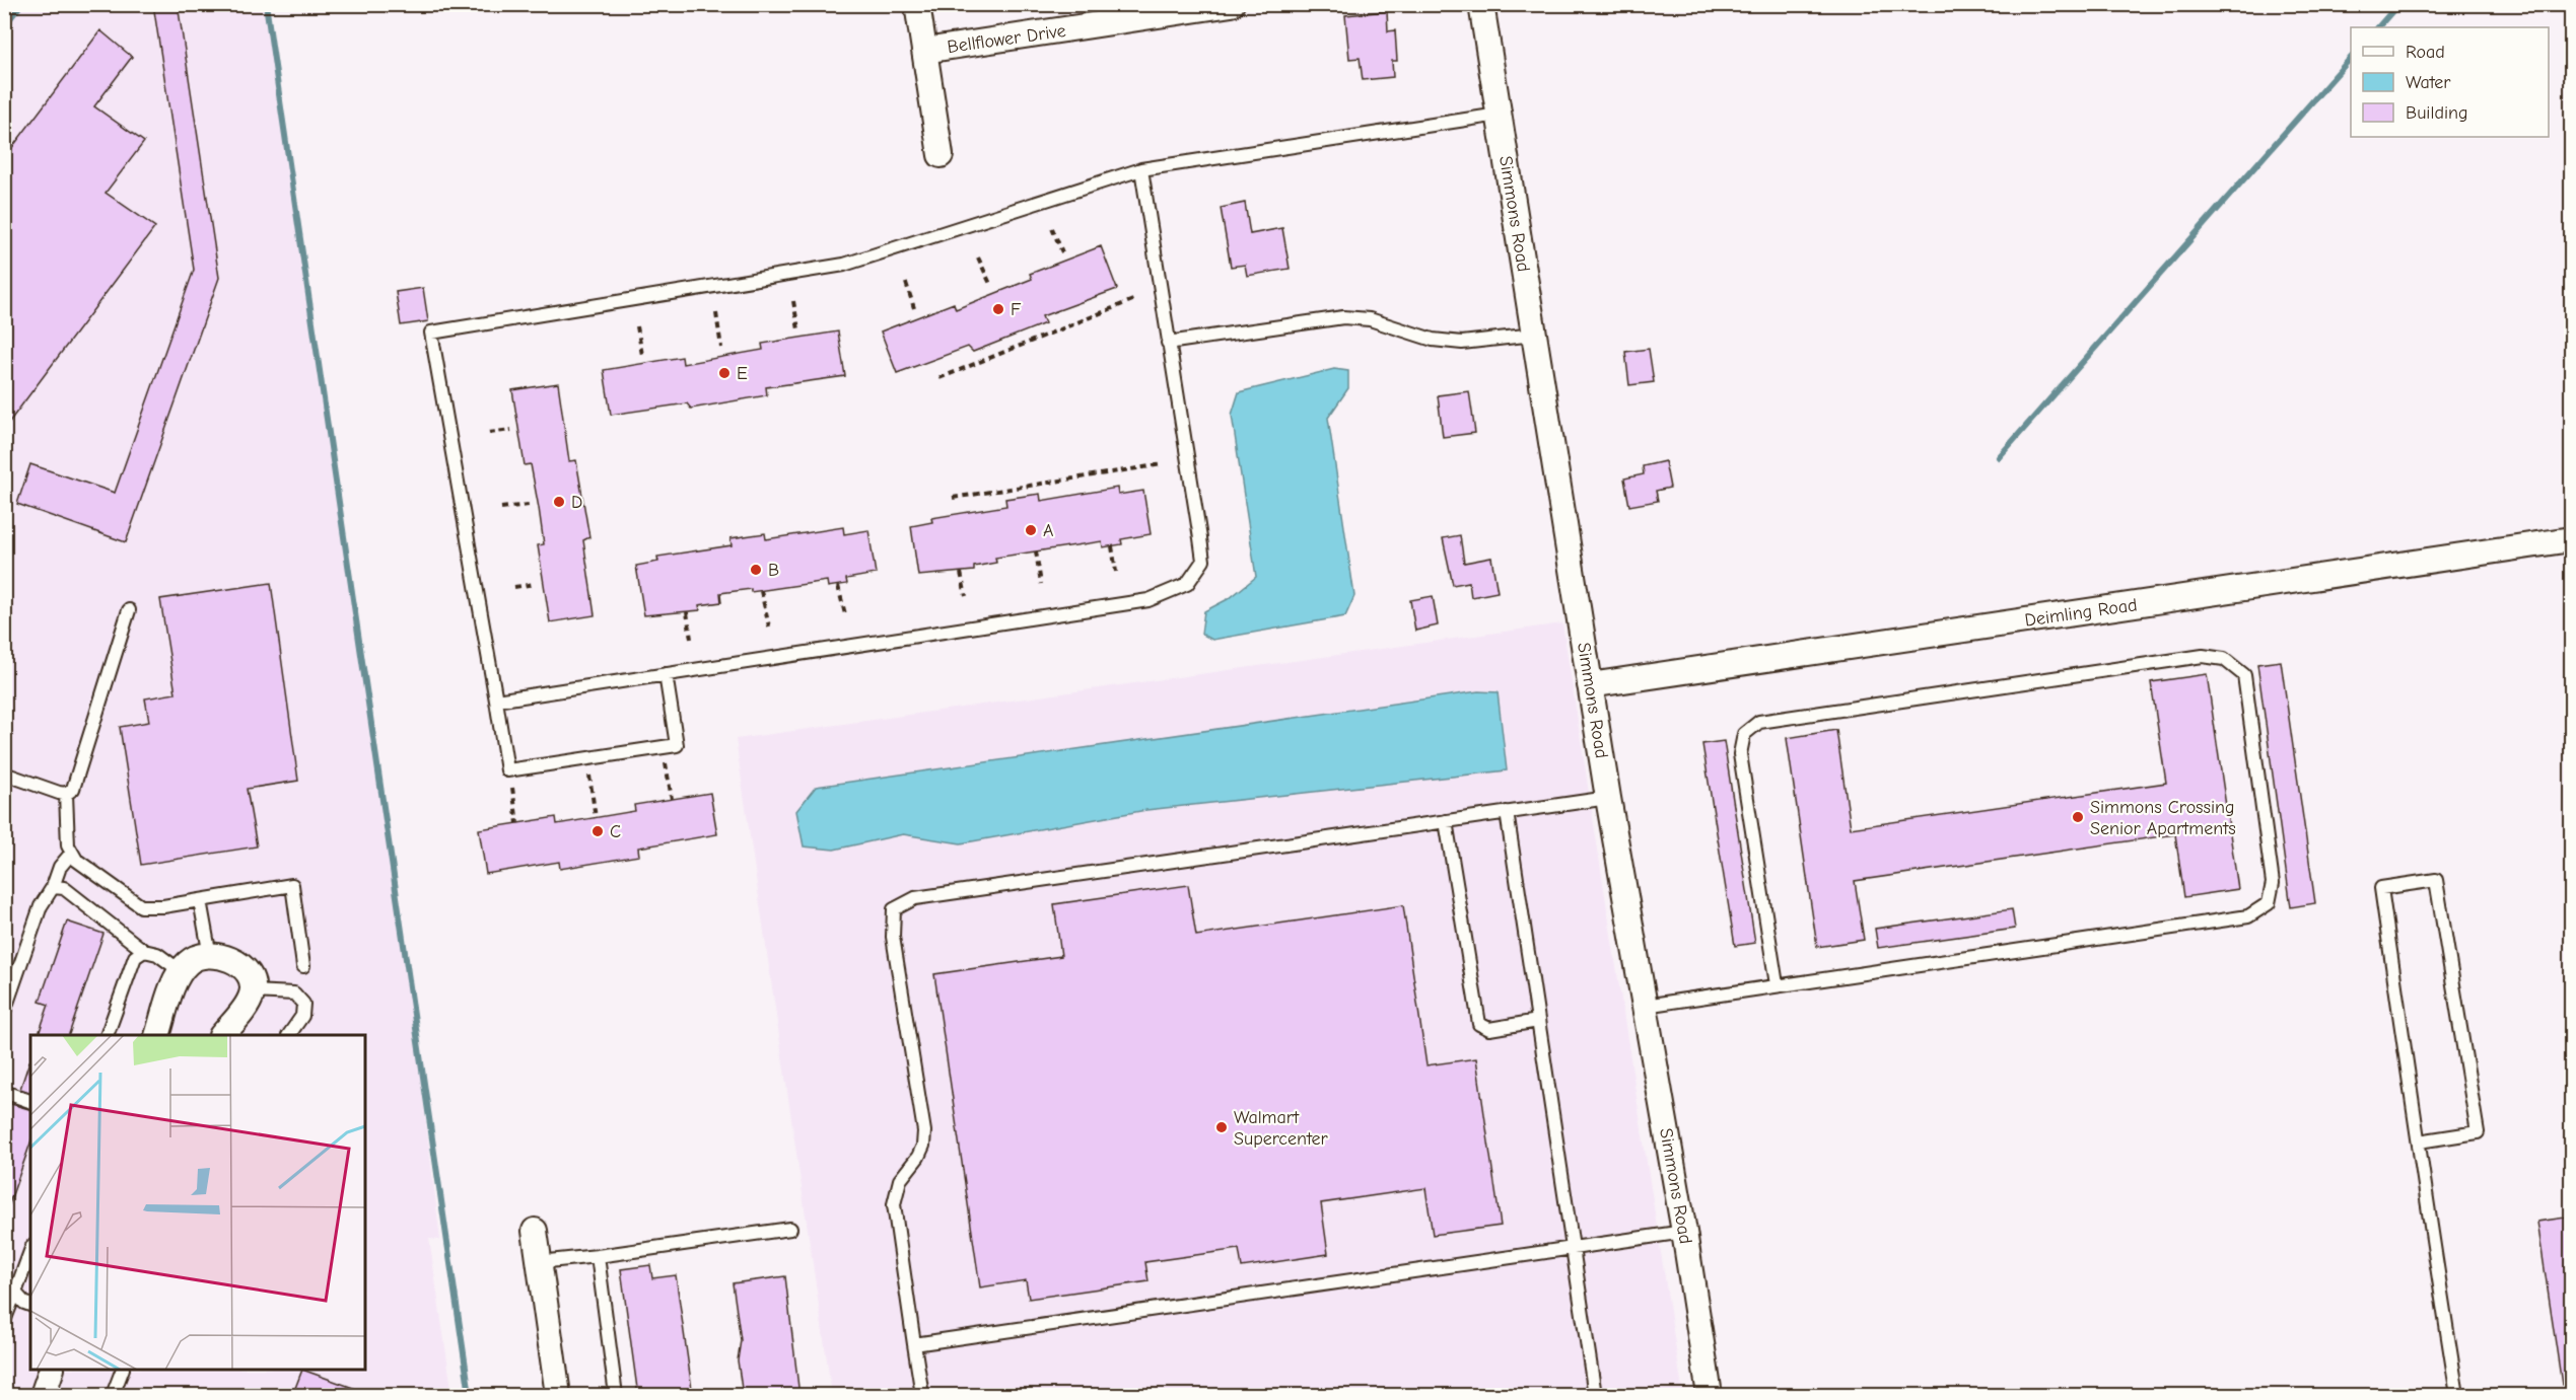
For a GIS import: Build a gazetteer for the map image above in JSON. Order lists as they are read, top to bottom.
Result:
{
  "streets": {
    "street": ["Bellflower Drive", "Simmons Road", "Deimling Road"]
  },
  "crossings": [
    ["Simmons Road", "Deimling Road"]
  ],
  "places": [
    "F",
    "E",
    "D",
    "A",
    "B",
    "Simmons Crossing Senior Apartments",
    "C",
    "Walmart Supercenter"
  ],
  "legend": ["Road", "Water", "Building"]
}
